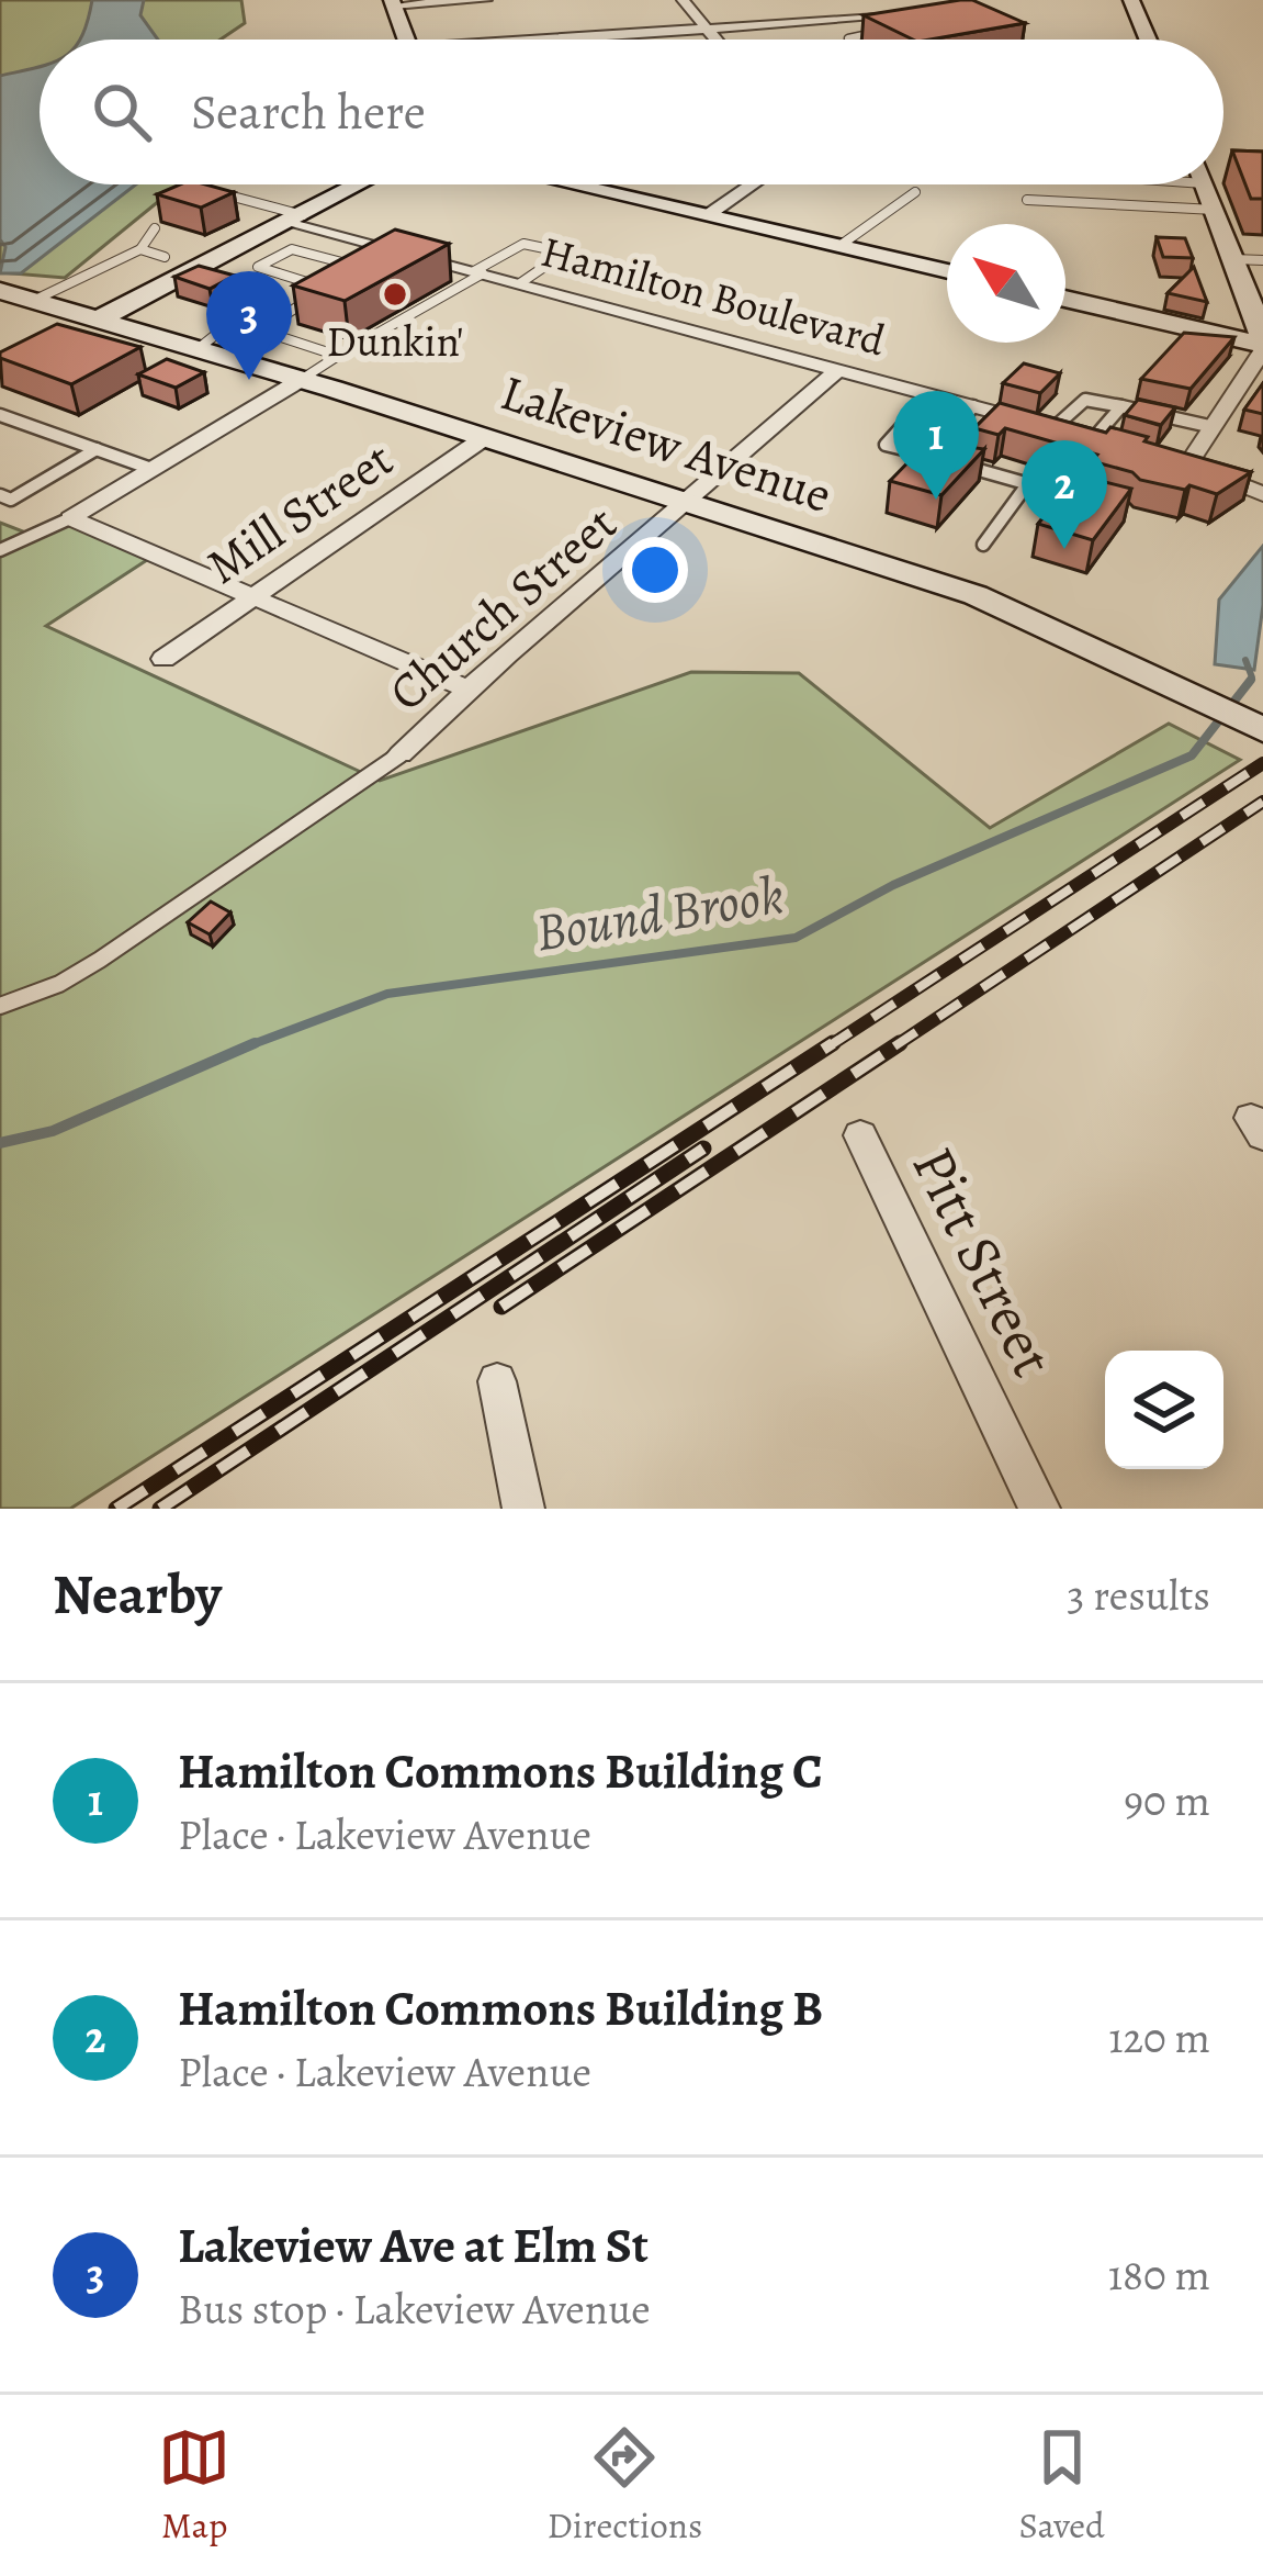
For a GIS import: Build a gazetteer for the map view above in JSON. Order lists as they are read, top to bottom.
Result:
{
  "streets": {
    "main road": ["Lakeview Avenue"],
    "street": [
      "Hamilton Boulevard",
      "Mill Street",
      "Church Street",
      "Pitt Street"
    ]
  },
  "crossings": [
    ["Hamilton Boulevard", "Church Street"],
    ["Lakeview Avenue", "Mill Street"],
    ["Lakeview Avenue", "Church Street"]
  ],
  "water": ["Bound Brook"],
  "places": ["Dunkin'"],
  "north": "top left",
  "page": {
    "search": "Search here",
    "pins": ["3", "1", "2"],
    "heading": ["Nearby", "3 results"],
    "list": [
      {
        "mark": "1",
        "name": "Hamilton Commons Building C",
        "note": "Place · Lakeview Avenue",
        "value": "90 m"
      },
      {
        "mark": "2",
        "name": "Hamilton Commons Building B",
        "note": "Place · Lakeview Avenue",
        "value": "120 m"
      },
      {
        "mark": "3",
        "name": "Lakeview Ave at Elm St",
        "note": "Bus stop · Lakeview Avenue",
        "value": "180 m"
      }
    ],
    "nav": ["Map", "Directions", "Saved"]
  }
}
